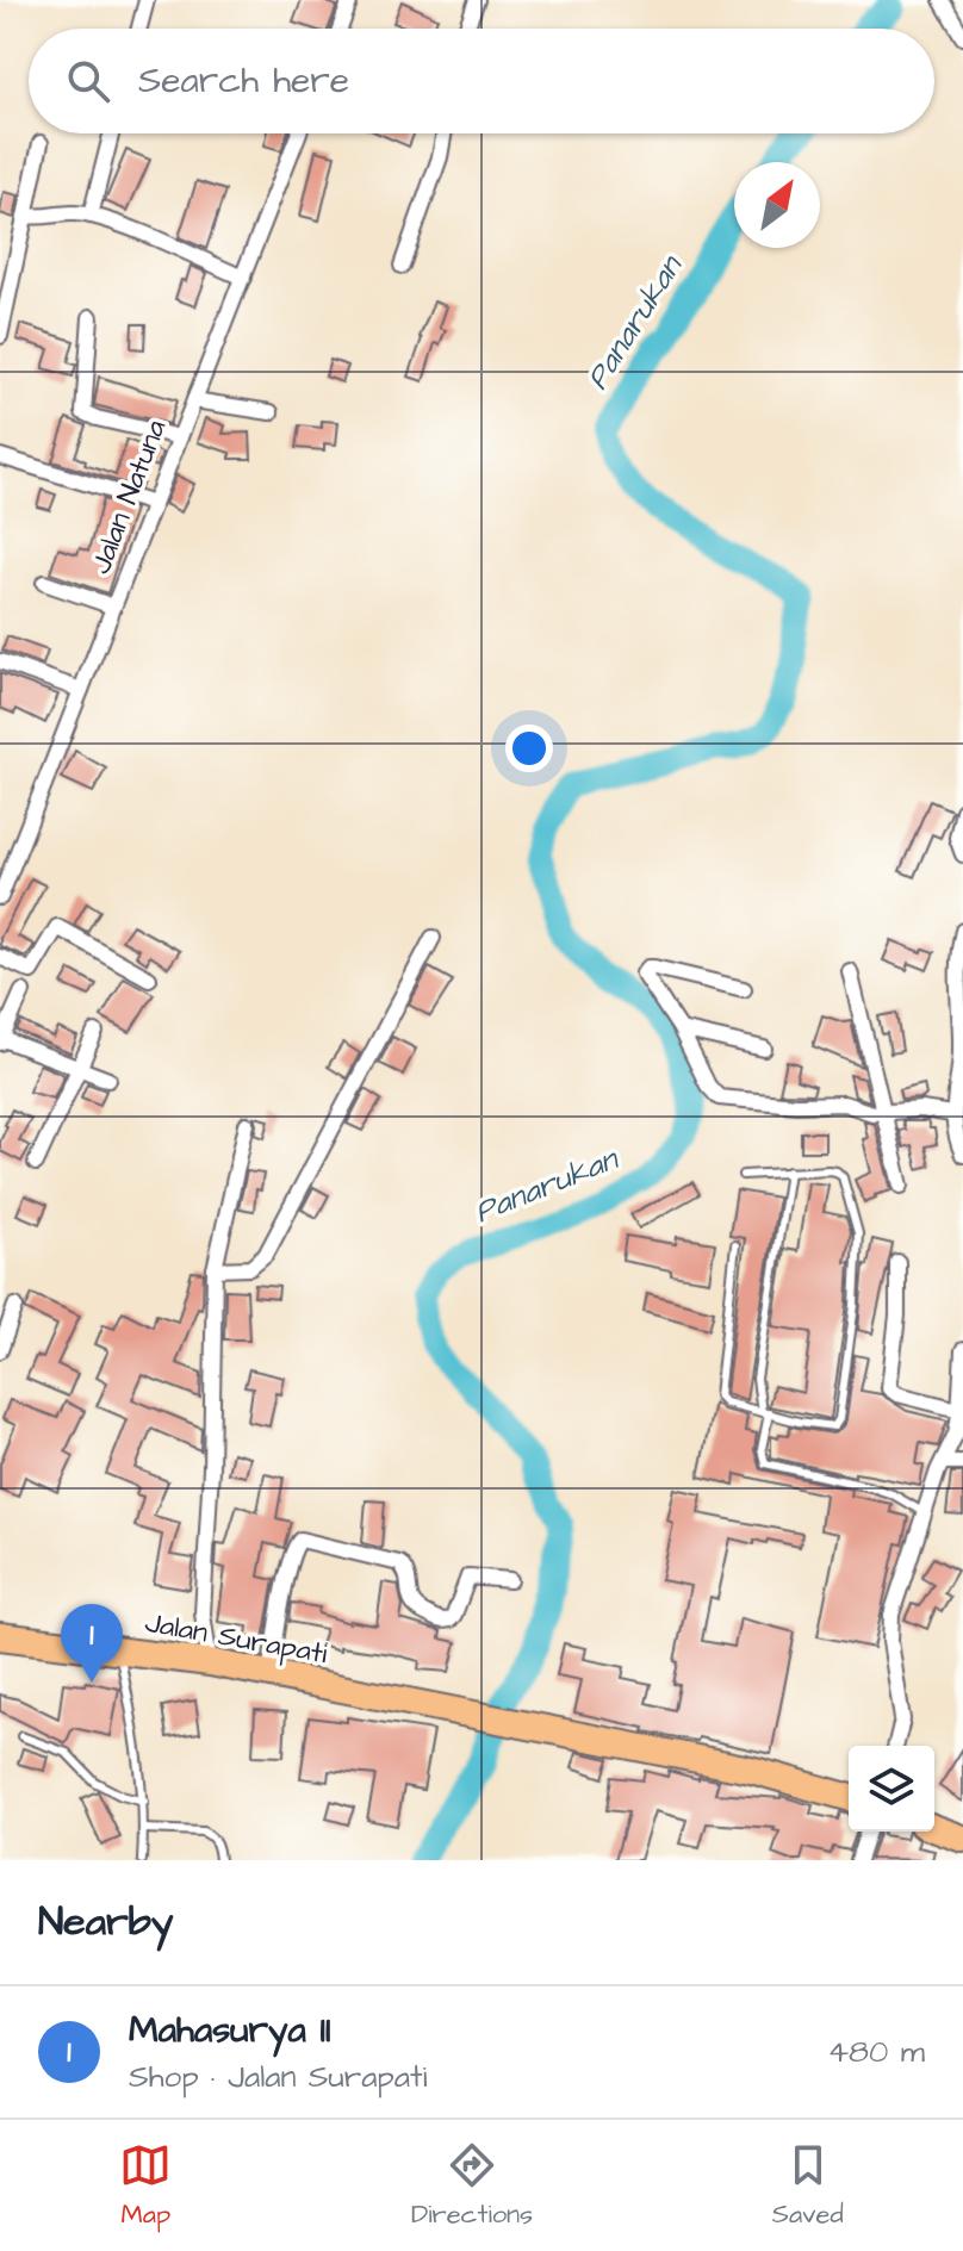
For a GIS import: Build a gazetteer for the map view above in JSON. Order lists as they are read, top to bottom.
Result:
{
  "streets": {
    "highway": ["Jalan Surapati"],
    "street": ["Jalan Natuna"]
  },
  "water": ["Panarukan"],
  "north": "top right",
  "page": {
    "search": "Search here",
    "pins": "1",
    "heading": "Nearby",
    "list": [
      {
        "mark": "1",
        "name": "Mahasurya II",
        "note": "Shop · Jalan Surapati",
        "value": "480 m"
      }
    ],
    "nav": ["Map", "Directions", "Saved"]
  }
}
